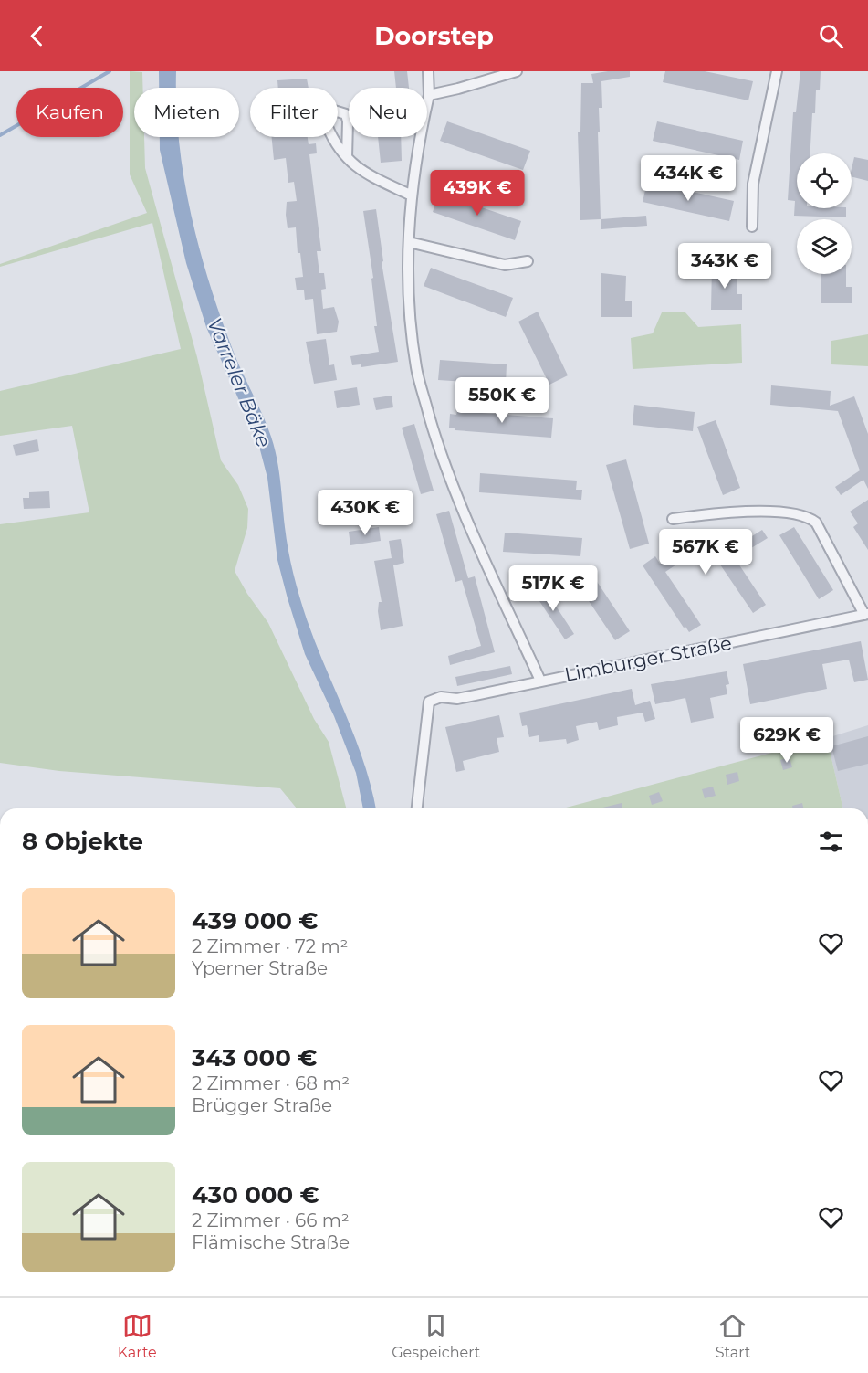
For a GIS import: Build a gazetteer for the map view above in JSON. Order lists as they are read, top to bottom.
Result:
{
  "streets": {
    "street": ["Limburger Straße"]
  },
  "water": ["Varreler Bäke"],
  "page": {
    "header": "Doorstep",
    "chip": [
      "Kaufen",
      "Mieten",
      "Filter",
      "Neu"
    ],
    "price": [
      "434K €",
      "439K €",
      "343K €",
      "550K €",
      "430K €",
      "567K €",
      "517K €",
      "629K €"
    ],
    "heading": "8 Objekte",
    "list": [
      {
        "name": "439 000 €",
        "note": "2 Zimmer · 72 m² · Yperner Straße"
      },
      {
        "name": "343 000 €",
        "note": "2 Zimmer · 68 m² · Brügger Straße"
      },
      {
        "name": "430 000 €",
        "note": "2 Zimmer · 66 m² · Flämische Straße"
      }
    ],
    "tabs": ["Karte", "Gespeichert", "Start"]
  }
}
